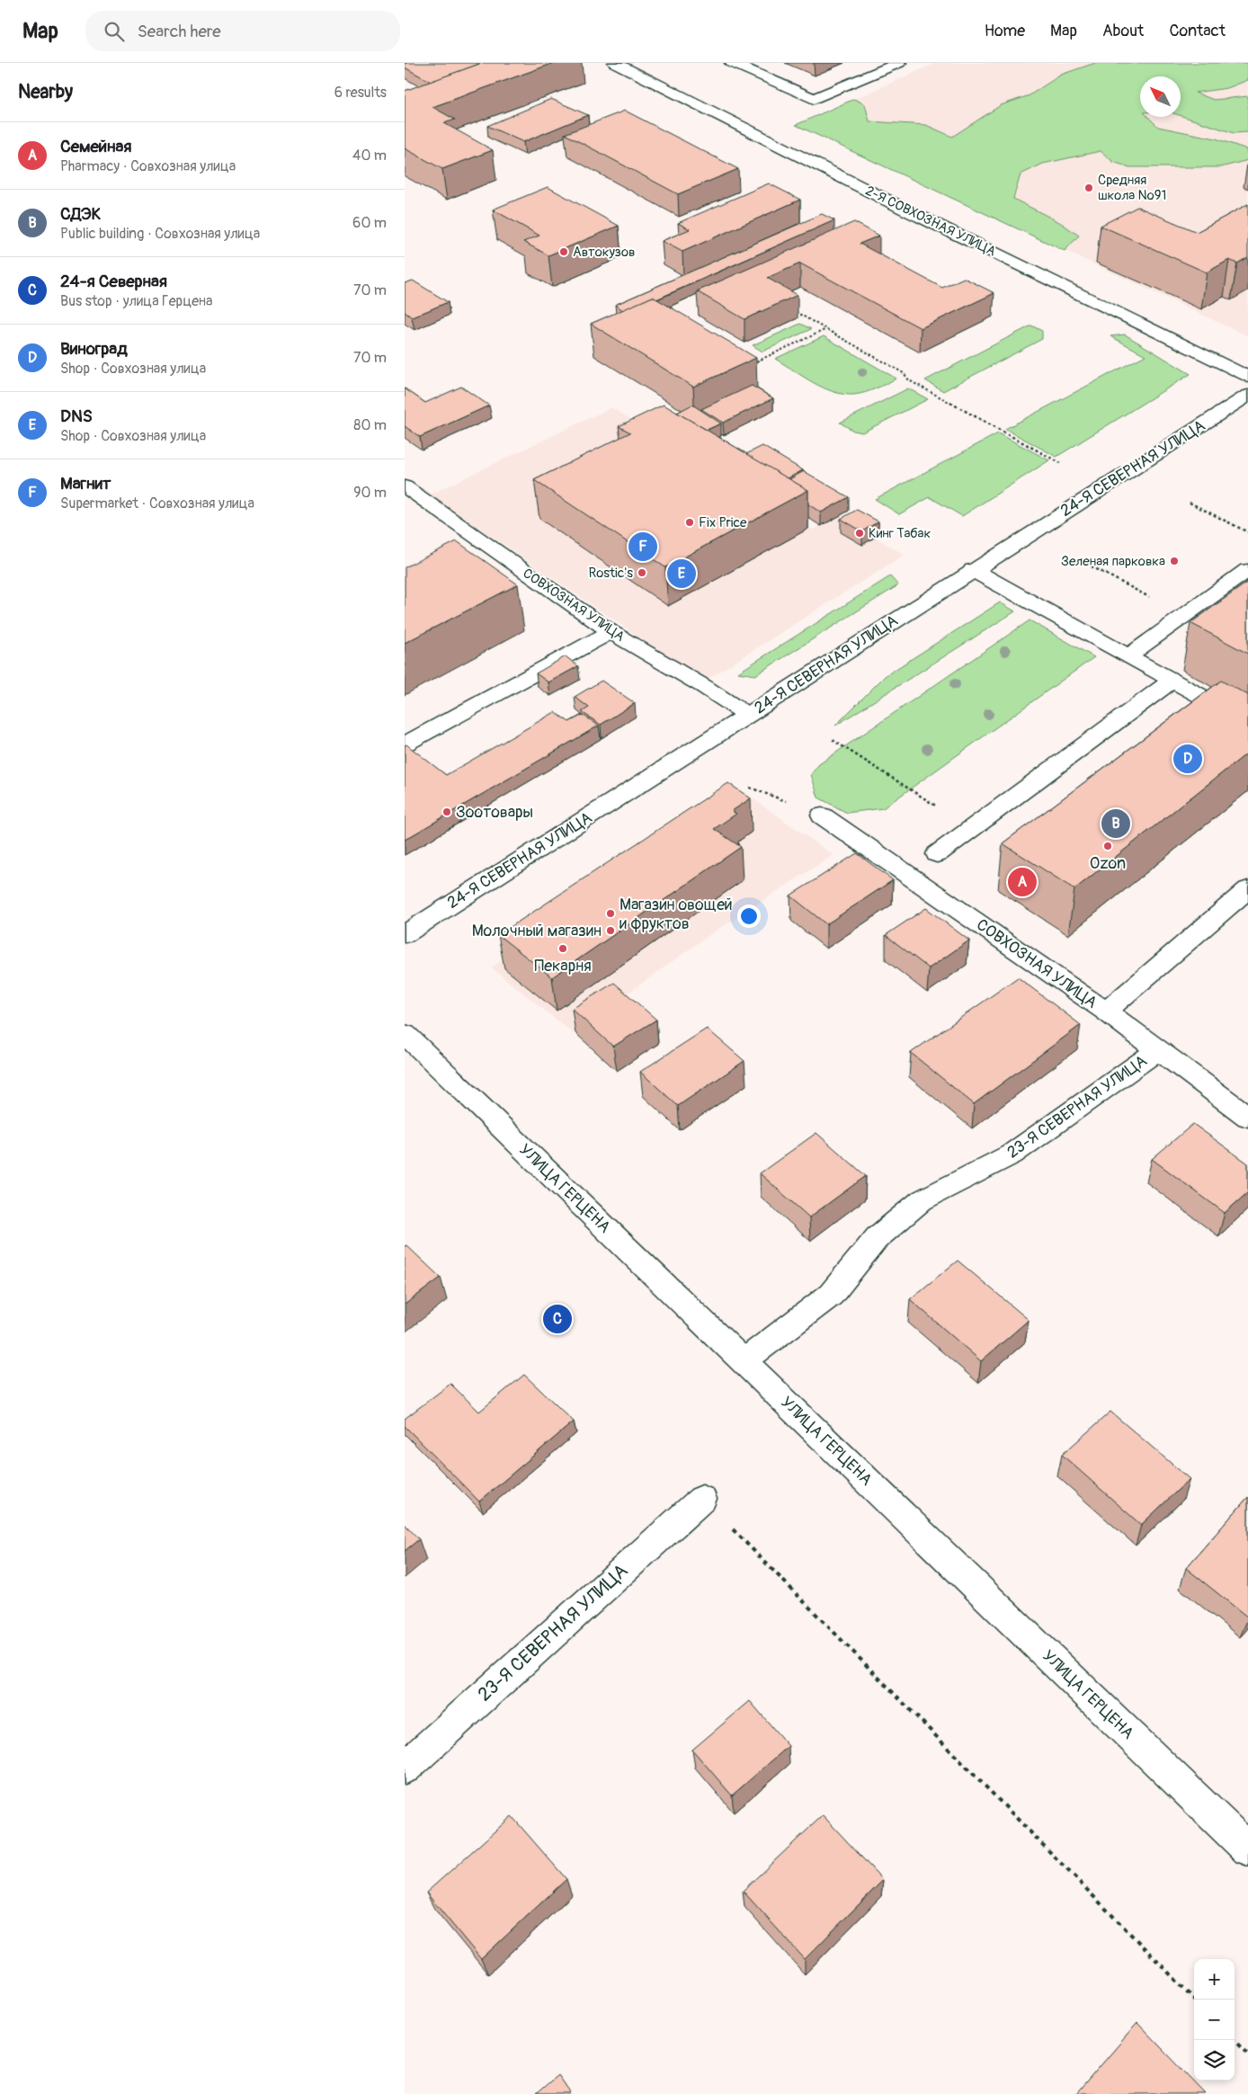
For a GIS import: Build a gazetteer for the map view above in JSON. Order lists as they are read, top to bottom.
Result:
{
  "streets": {
    "street": [
      "2-Я СОВХОЗНАЯ УЛИЦА",
      "24-Я СЕВЕРНАЯ УЛИЦА",
      "СОВХОЗНАЯ УЛИЦА",
      "23-Я СЕВЕРНАЯ УЛИЦА",
      "УЛИЦА ГЕРЦЕНА"
    ]
  },
  "crossings": [
    ["24-Я СЕВЕРНАЯ УЛИЦА", "СОВХОЗНАЯ УЛИЦА"],
    ["СОВХОЗНАЯ УЛИЦА", "23-Я СЕВЕРНАЯ УЛИЦА"],
    ["23-Я СЕВЕРНАЯ УЛИЦА", "УЛИЦА ГЕРЦЕНА"]
  ],
  "places": [
    "Средняя школа №91",
    "Автокузов",
    "Fix Price",
    "Кинг Табак",
    "Зеленая парковка",
    "Rostic's",
    "Зоотовары",
    "Ozon",
    "Магазин овощей и фруктов",
    "Молочный магазин",
    "Пекарня"
  ],
  "north": "top left",
  "page": {
    "header": "Map",
    "search": "Search here",
    "nav": [
      "Home",
      "Map",
      "About",
      "Contact"
    ],
    "heading": ["Nearby", "6 results"],
    "list": [
      {
        "mark": "A",
        "name": "Семейная",
        "note": "Pharmacy · Совхозная улица",
        "value": "40 m"
      },
      {
        "mark": "B",
        "name": "СДЭК",
        "note": "Public building · Совхозная улица",
        "value": "60 m"
      },
      {
        "mark": "C",
        "name": "24-я Северная",
        "note": "Bus stop · улица Герцена",
        "value": "70 m"
      },
      {
        "mark": "D",
        "name": "Виноград",
        "note": "Shop · Совхозная улица",
        "value": "70 m"
      },
      {
        "mark": "E",
        "name": "DNS",
        "note": "Shop · Совхозная улица",
        "value": "80 m"
      },
      {
        "mark": "F",
        "name": "Магнит",
        "note": "Supermarket · Совхозная улица",
        "value": "90 m"
      }
    ],
    "pins": [
      "F",
      "E",
      "D",
      "B",
      "A",
      "C"
    ],
    "map_buttons": ["+", "−"]
  }
}
